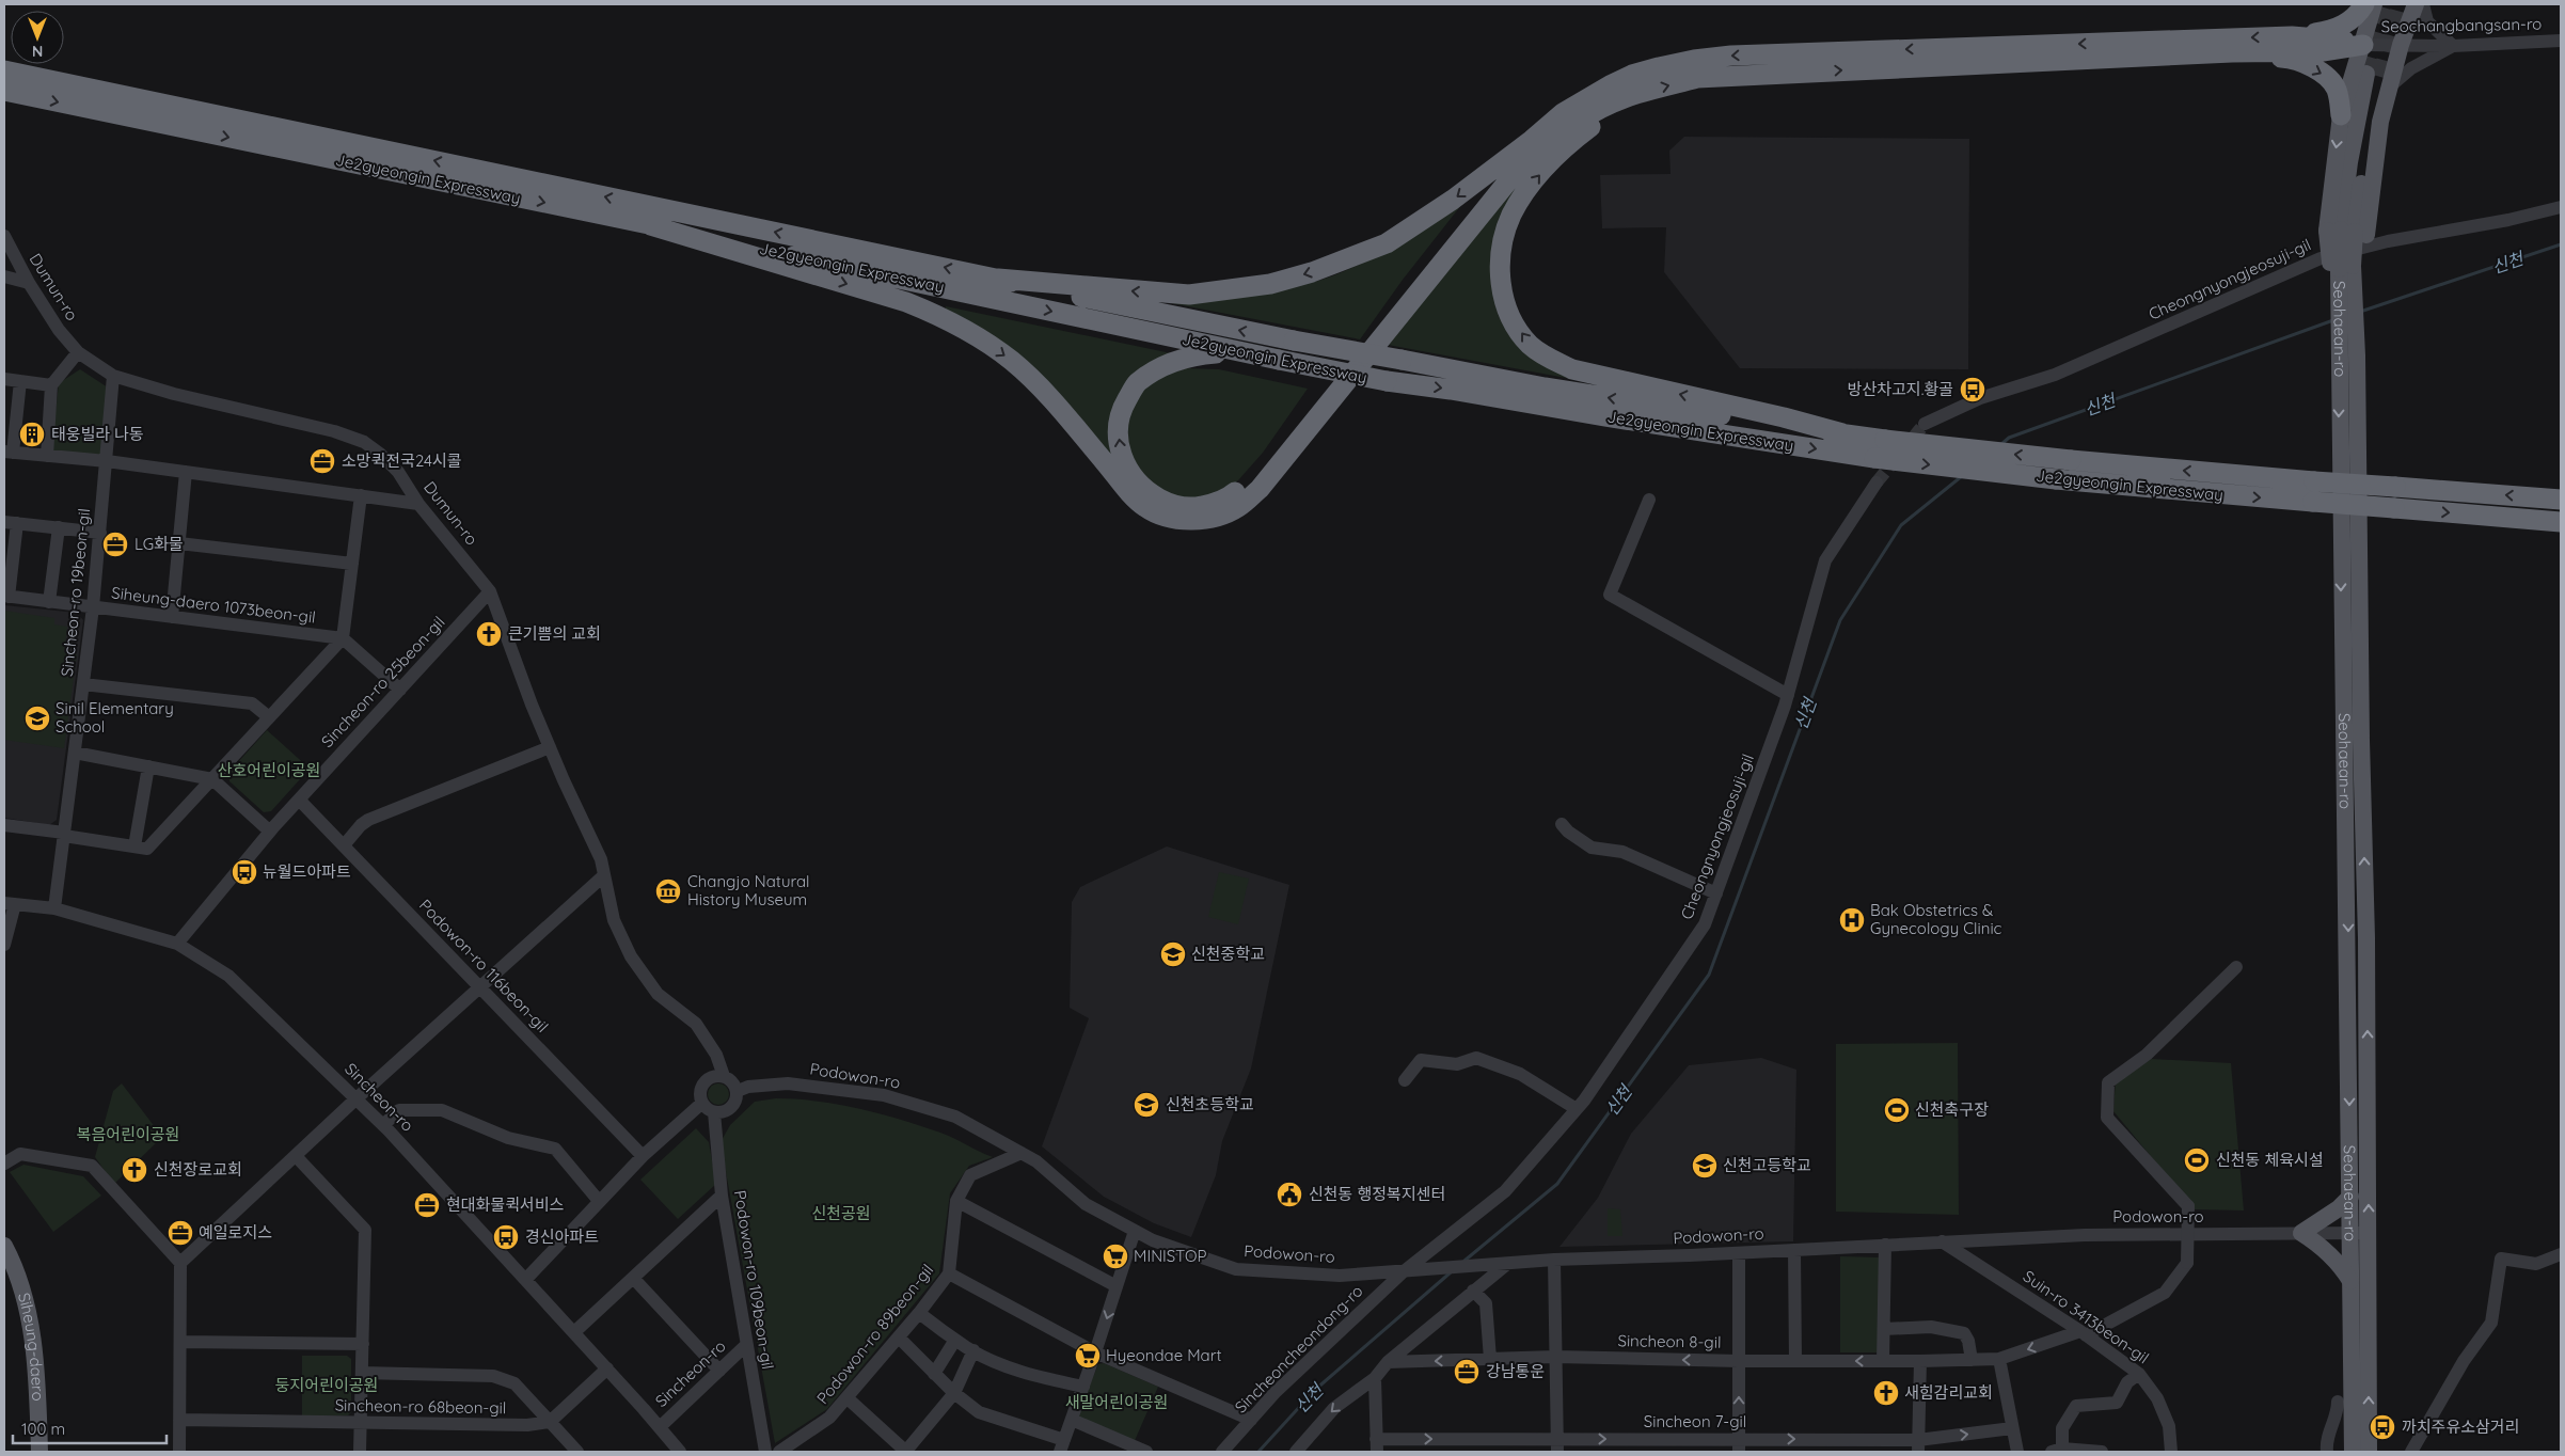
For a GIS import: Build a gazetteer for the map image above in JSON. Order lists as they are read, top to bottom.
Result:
{
  "streets": {
    "highway": ["Je2gyeongin Expressway"],
    "main road": ["Seohaean-ro", "Siheung-daero"],
    "street": [
      "Seochangbangsan-ro",
      "Cheongnyongjeosuji-gil",
      "Dumun-ro",
      "Sincheon-ro 19beon-gil",
      "Siheung-daero 1073beon-gil",
      "Sincheon-ro 25beon-gil",
      "Podowon-ro 116beon-gil",
      "Podowon-ro",
      "Sincheon-ro",
      "Podowon-ro 109beon-gil",
      "Suin-ro 3413beon-gil",
      "Podowon-ro 89beon-gil",
      "Sincheon 8-gil",
      "Sincheoncheondong-ro",
      "Sincheon-ro 68beon-gil",
      "Sincheon 7-gil"
    ]
  },
  "crossings": [
    ["Cheongnyongjeosuji-gil", "Podowon-ro"],
    ["Cheongnyongjeosuji-gil", "Sincheoncheondong-ro"],
    ["Dumun-ro", "Sincheon-ro 19beon-gil"],
    ["Dumun-ro", "Sincheon-ro 25beon-gil"],
    ["Dumun-ro", "Podowon-ro"],
    ["Dumun-ro", "Podowon-ro 109beon-gil"],
    ["Seohaean-ro", "Podowon-ro"],
    ["Sincheon-ro 19beon-gil", "Siheung-daero 1073beon-gil"],
    ["Sincheon-ro 19beon-gil", "Sincheon-ro"],
    ["Sincheon-ro 25beon-gil", "Podowon-ro 116beon-gil"],
    ["Sincheon-ro 25beon-gil", "Sincheon-ro"],
    ["Podowon-ro", "Podowon-ro 109beon-gil"],
    ["Podowon-ro", "Suin-ro 3413beon-gil"],
    ["Podowon-ro", "Podowon-ro 89beon-gil"],
    ["Podowon-ro", "Sincheoncheondong-ro"],
    ["Sincheon-ro", "Podowon-ro 109beon-gil"],
    ["Suin-ro 3413beon-gil", "Sincheon 8-gil"]
  ],
  "one_way": ["Sincheon 8-gil", "Sincheon 7-gil"],
  "water": ["신천"],
  "parks": [
    "산호어린이공원",
    "복음어린이공원",
    "신천공원",
    "둥지어린이공원",
    "새말어린이공원"
  ],
  "places": {
    "bus stop": [
      "방산차고지.황골",
      "뉴월드아파트",
      "경신아파트",
      "까치주유소삼거리"
    ],
    "building": ["태웅빌라 나동"],
    "office": [
      "소망퀵전국24시콜",
      "LG화물",
      "현대화물퀵서비스",
      "예일로지스",
      "강남통운"
    ],
    "church": ["큰기쁨의 교회", "신천장로교회", "새힘감리교회"],
    "school or university": [
      "Sinil Elementary School",
      "신천중학교",
      "신천초등학교",
      "신천고등학교"
    ],
    "museum": ["Changjo Natural History Museum"],
    "hospital": ["Bak Obstetrics & Gynecology Clinic"],
    "sports": ["신천축구장", "신천동 체육시설"],
    "public building": ["신천동 행정복지센터"],
    "supermarket": ["MINISTOP", "Hyeondae Mart"]
  },
  "scale_bar": "100 m",
  "north": "bottom"
}
